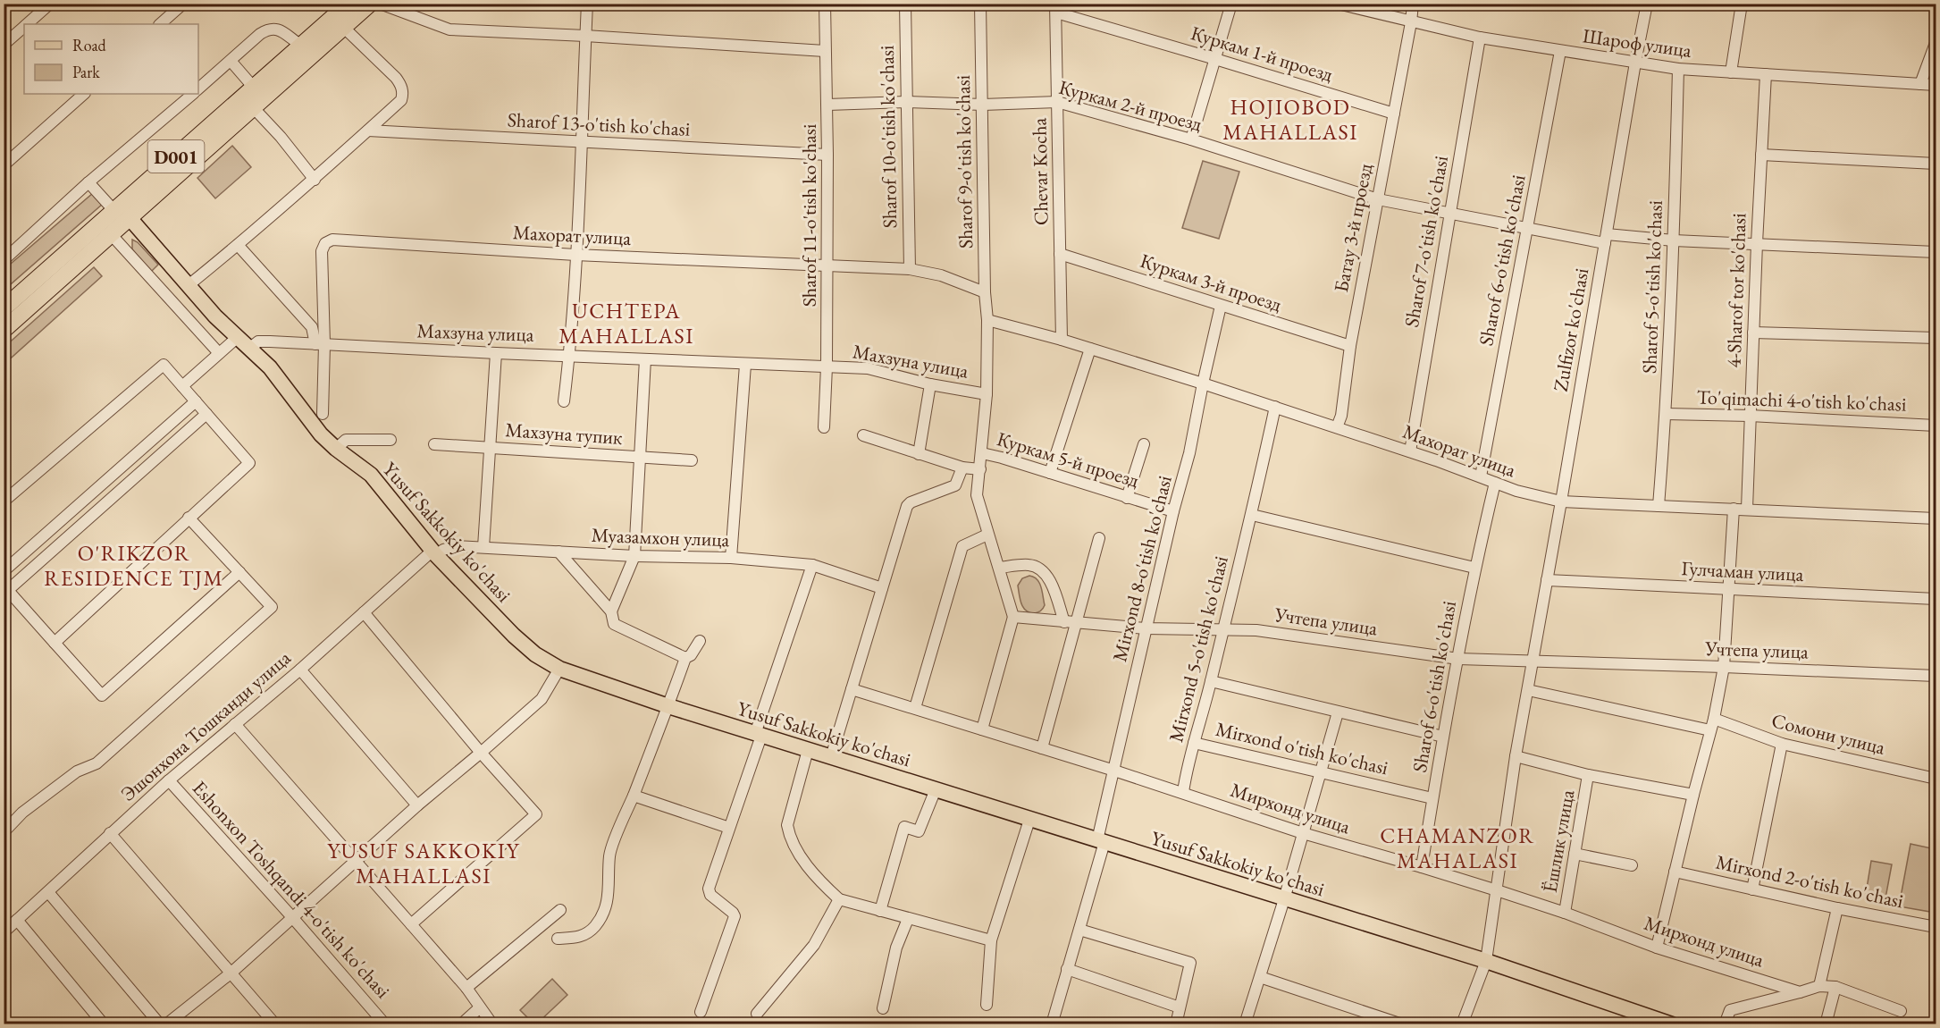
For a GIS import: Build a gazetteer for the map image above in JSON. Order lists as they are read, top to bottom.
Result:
{
  "streets": {
    "highway": ["D001"],
    "main road": ["Yusuf Sakkokiy ko'chasi"],
    "street": [
      "Шароф улица",
      "Куркам 1-й проезд",
      "Куркам 2-й проезд",
      "Sharof 13-o'tish ko'chasi",
      "Sharof 10-o'tish ko'chasi",
      "Sharof 9-o'tish ko'chasi",
      "Chevar Kocha",
      "Sharof 11-o'tish ko'chasi",
      "Батау 3-й проезд",
      "Махорат улица",
      "Sharof 7-o'tish ko'chasi",
      "Sharof 6-o'tish ko'chasi",
      "Куркам 3-й проезд",
      "Sharof 5-o'tish ko'chasi",
      "4-Sharof tor ko'chasi",
      "Zulfizor ko'chasi",
      "Махзуна улица",
      "To'qimachi 4-o'tish ko'chasi",
      "Махзуна тупик",
      "Куркам 5-й проезд",
      "Муазамхон улица",
      "Mirxond 8-o'tish ko'chasi",
      "Гулчаман улица",
      "Учтепа улица",
      "Mirxond 5-o'tish ko'chasi",
      "Эшонхона Тошканди улица",
      "Сомони улица",
      "Mirxond o'tish ko'chasi",
      "Мирхонд улица",
      "Ёшлик улица",
      "Mirxond 2-o'tish ko'chasi",
      "Eshonxon Toshqandi 4-o'tish ko'chasi"
    ]
  },
  "crossings": [
    ["Шароф улица", "Батау 3-й проезд"],
    ["Шароф улица", "Sharof 7-o'tish ko'chasi"],
    ["Шароф улица", "Sharof 6-o'tish ko'chasi"],
    ["Шароф улица", "Sharof 5-o'tish ko'chasi"],
    ["Шароф улица", "4-Sharof tor ko'chasi"],
    ["Шароф улица", "Zulfizor ko'chasi"],
    ["Куркам 1-й проезд", "Chevar Kocha"],
    ["Куркам 1-й проезд", "Батау 3-й проезд"],
    ["Куркам 2-й проезд", "Sharof 10-o'tish ko'chasi"],
    ["Куркам 2-й проезд", "Sharof 9-o'tish ko'chasi"],
    ["Куркам 2-й проезд", "Chevar Kocha"],
    ["Куркам 2-й проезд", "Sharof 11-o'tish ko'chasi"],
    ["Куркам 2-й проезд", "Батау 3-й проезд"],
    ["Куркам 2-й проезд", "Sharof 7-o'tish ko'chasi"],
    ["Куркам 2-й проезд", "Sharof 6-o'tish ko'chasi"],
    ["Куркам 2-й проезд", "Sharof 5-o'tish ko'chasi"],
    ["Куркам 2-й проезд", "4-Sharof tor ko'chasi"],
    ["Куркам 2-й проезд", "Zulfizor ko'chasi"],
    ["Sharof 13-o'tish ko'chasi", "Sharof 11-o'tish ko'chasi"],
    ["Sharof 10-o'tish ko'chasi", "Махорат улица"],
    ["D001", "Yusuf Sakkokiy ko'chasi"],
    ["Sharof 9-o'tish ko'chasi", "Махорат улица"],
    ["Chevar Kocha", "Махорат улица"],
    ["Chevar Kocha", "Куркам 3-й проезд"],
    ["Sharof 11-o'tish ko'chasi", "Махорат улица"],
    ["Sharof 11-o'tish ko'chasi", "Махзуна улица"],
    ["Батау 3-й проезд", "Махорат улица"],
    ["Батау 3-й проезд", "Куркам 3-й проезд"],
    ["Махорат улица", "Sharof 7-o'tish ko'chasi"],
    ["Махорат улица", "Sharof 6-o'tish ko'chasi"],
    ["Махорат улица", "Sharof 5-o'tish ko'chasi"],
    ["Махорат улица", "4-Sharof tor ko'chasi"],
    ["Махорат улица", "Zulfizor ko'chasi"],
    ["Махорат улица", "Махзуна улица"],
    ["Махорат улица", "Mirxond 8-o'tish ko'chasi"],
    ["Махорат улица", "Mirxond 5-o'tish ko'chasi"],
    ["Sharof 6-o'tish ko'chasi", "Учтепа улица"],
    ["Sharof 6-o'tish ko'chasi", "Mirxond o'tish ko'chasi"],
    ["Sharof 6-o'tish ko'chasi", "Мирхонд улица"],
    ["Куркам 3-й проезд", "Mirxond 8-o'tish ko'chasi"],
    ["Sharof 5-o'tish ko'chasi", "To'qimachi 4-o'tish ko'chasi"],
    ["4-Sharof tor ko'chasi", "To'qimachi 4-o'tish ko'chasi"],
    ["Zulfizor ko'chasi", "Yusuf Sakkokiy ko'chasi"],
    ["Zulfizor ko'chasi", "Гулчаман улица"],
    ["Zulfizor ko'chasi", "Учтепа улица"],
    ["Zulfizor ko'chasi", "Сомони улица"],
    ["Zulfizor ko'chasi", "Мирхонд улица"],
    ["Махзуна улица", "Yusuf Sakkokiy ko'chasi"],
    ["Куркам 5-й проезд", "Mirxond 8-o'tish ko'chasi"],
    ["Yusuf Sakkokiy ko'chasi", "Муазамхон улица"],
    ["Yusuf Sakkokiy ko'chasi", "Mirxond 8-o'tish ko'chasi"],
    ["Yusuf Sakkokiy ko'chasi", "Эшонхона Тошканди улица"],
    ["Муазамхон улица", "Эшонхона Тошканди улица"],
    ["Mirxond 8-o'tish ko'chasi", "Учтепа улица"],
    ["Mirxond 8-o'tish ko'chasi", "Мирхонд улица"],
    ["Учтепа улица", "Mirxond 5-o'tish ko'chasi"],
    ["Mirxond 5-o'tish ko'chasi", "Mirxond o'tish ko'chasi"],
    ["Mirxond 5-o'tish ko'chasi", "Мирхонд улица"],
    ["Эшонхона Тошканди улица", "Eshonxon Toshqandi 4-o'tish ko'chasi"],
    ["Мирхонд улица", "Ёшлик улица"]
  ],
  "districts": [
    "HOJIOBOD MAHALLASI",
    "UCHTEPA MAHALLASI",
    "O'RIKZOR RESIDENCE TJM",
    "CHAMANZOR MAHALASI",
    "YUSUF SAKKOKIY MAHALLASI"
  ],
  "legend": ["Road", "Park"]
}
